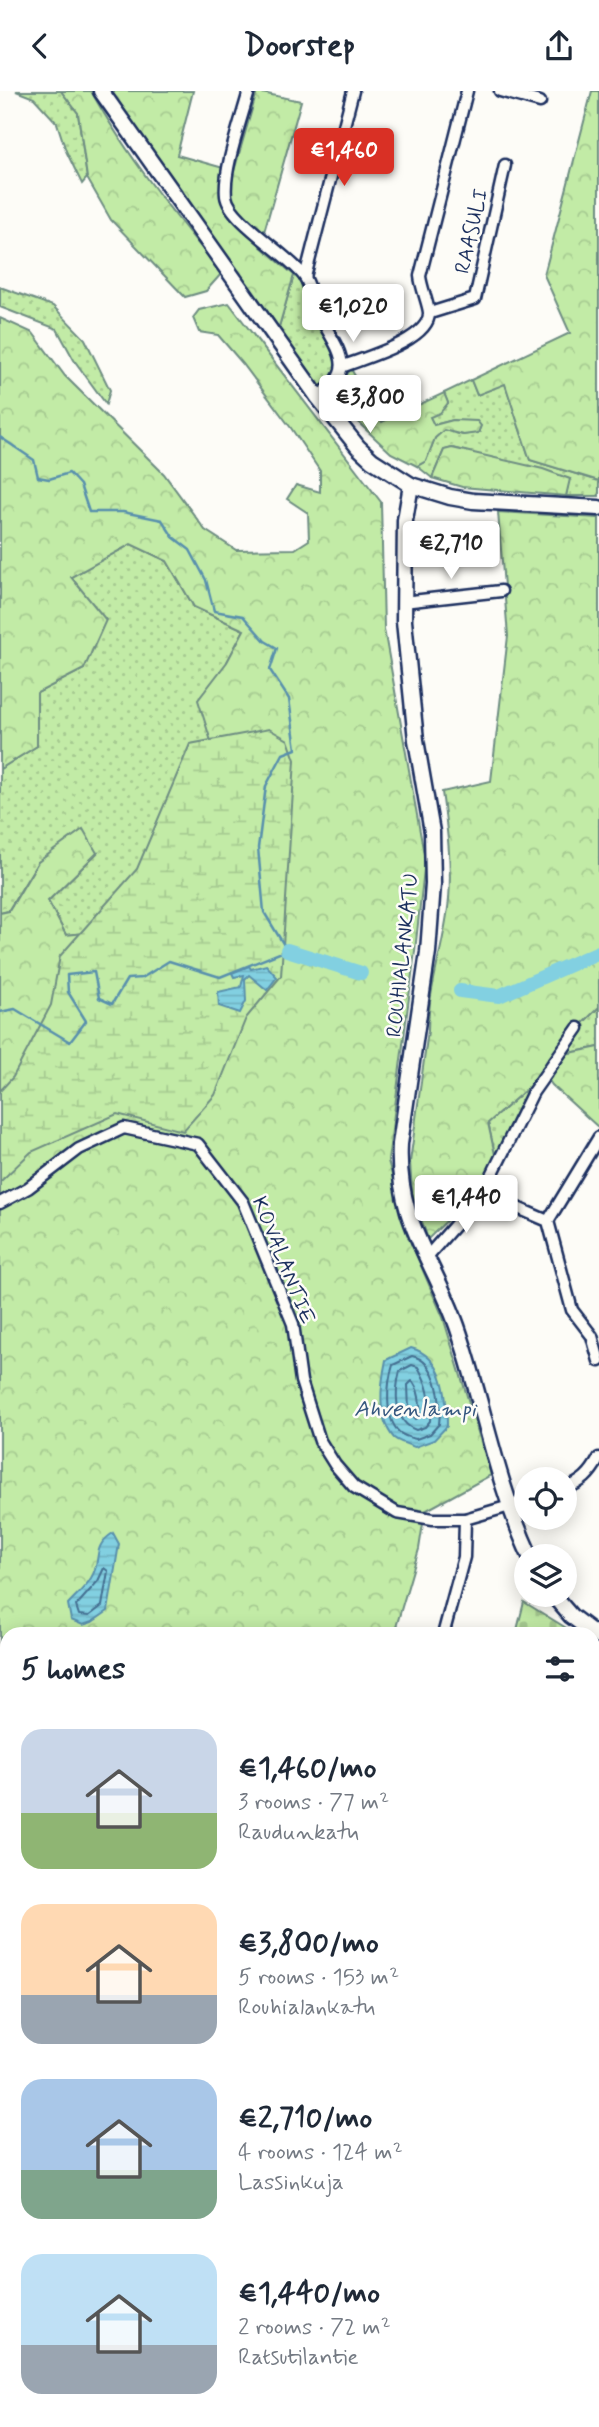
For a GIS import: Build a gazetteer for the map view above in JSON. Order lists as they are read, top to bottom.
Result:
{
  "streets": {
    "street": ["RAASULI", "ROUHIALANKATU", "KOVALANTIE"]
  },
  "crossings": [
    ["ROUHIALANKATU", "KOVALANTIE"]
  ],
  "water": ["Ahvenlampi"],
  "page": {
    "header": "Doorstep",
    "price": [
      "€1,460",
      "€1,020",
      "€3,800",
      "€2,710",
      "€1,440"
    ],
    "heading": "5 homes",
    "list": [
      {
        "name": "€1,460/mo",
        "note": "3 rooms · 77 m² · Raudunkatu"
      },
      {
        "name": "€3,800/mo",
        "note": "5 rooms · 153 m² · Rouhialankatu"
      },
      {
        "name": "€2,710/mo",
        "note": "4 rooms · 124 m² · Lassinkuja"
      },
      {
        "name": "€1,440/mo",
        "note": "2 rooms · 72 m² · Ratsutilantie"
      }
    ]
  }
}
